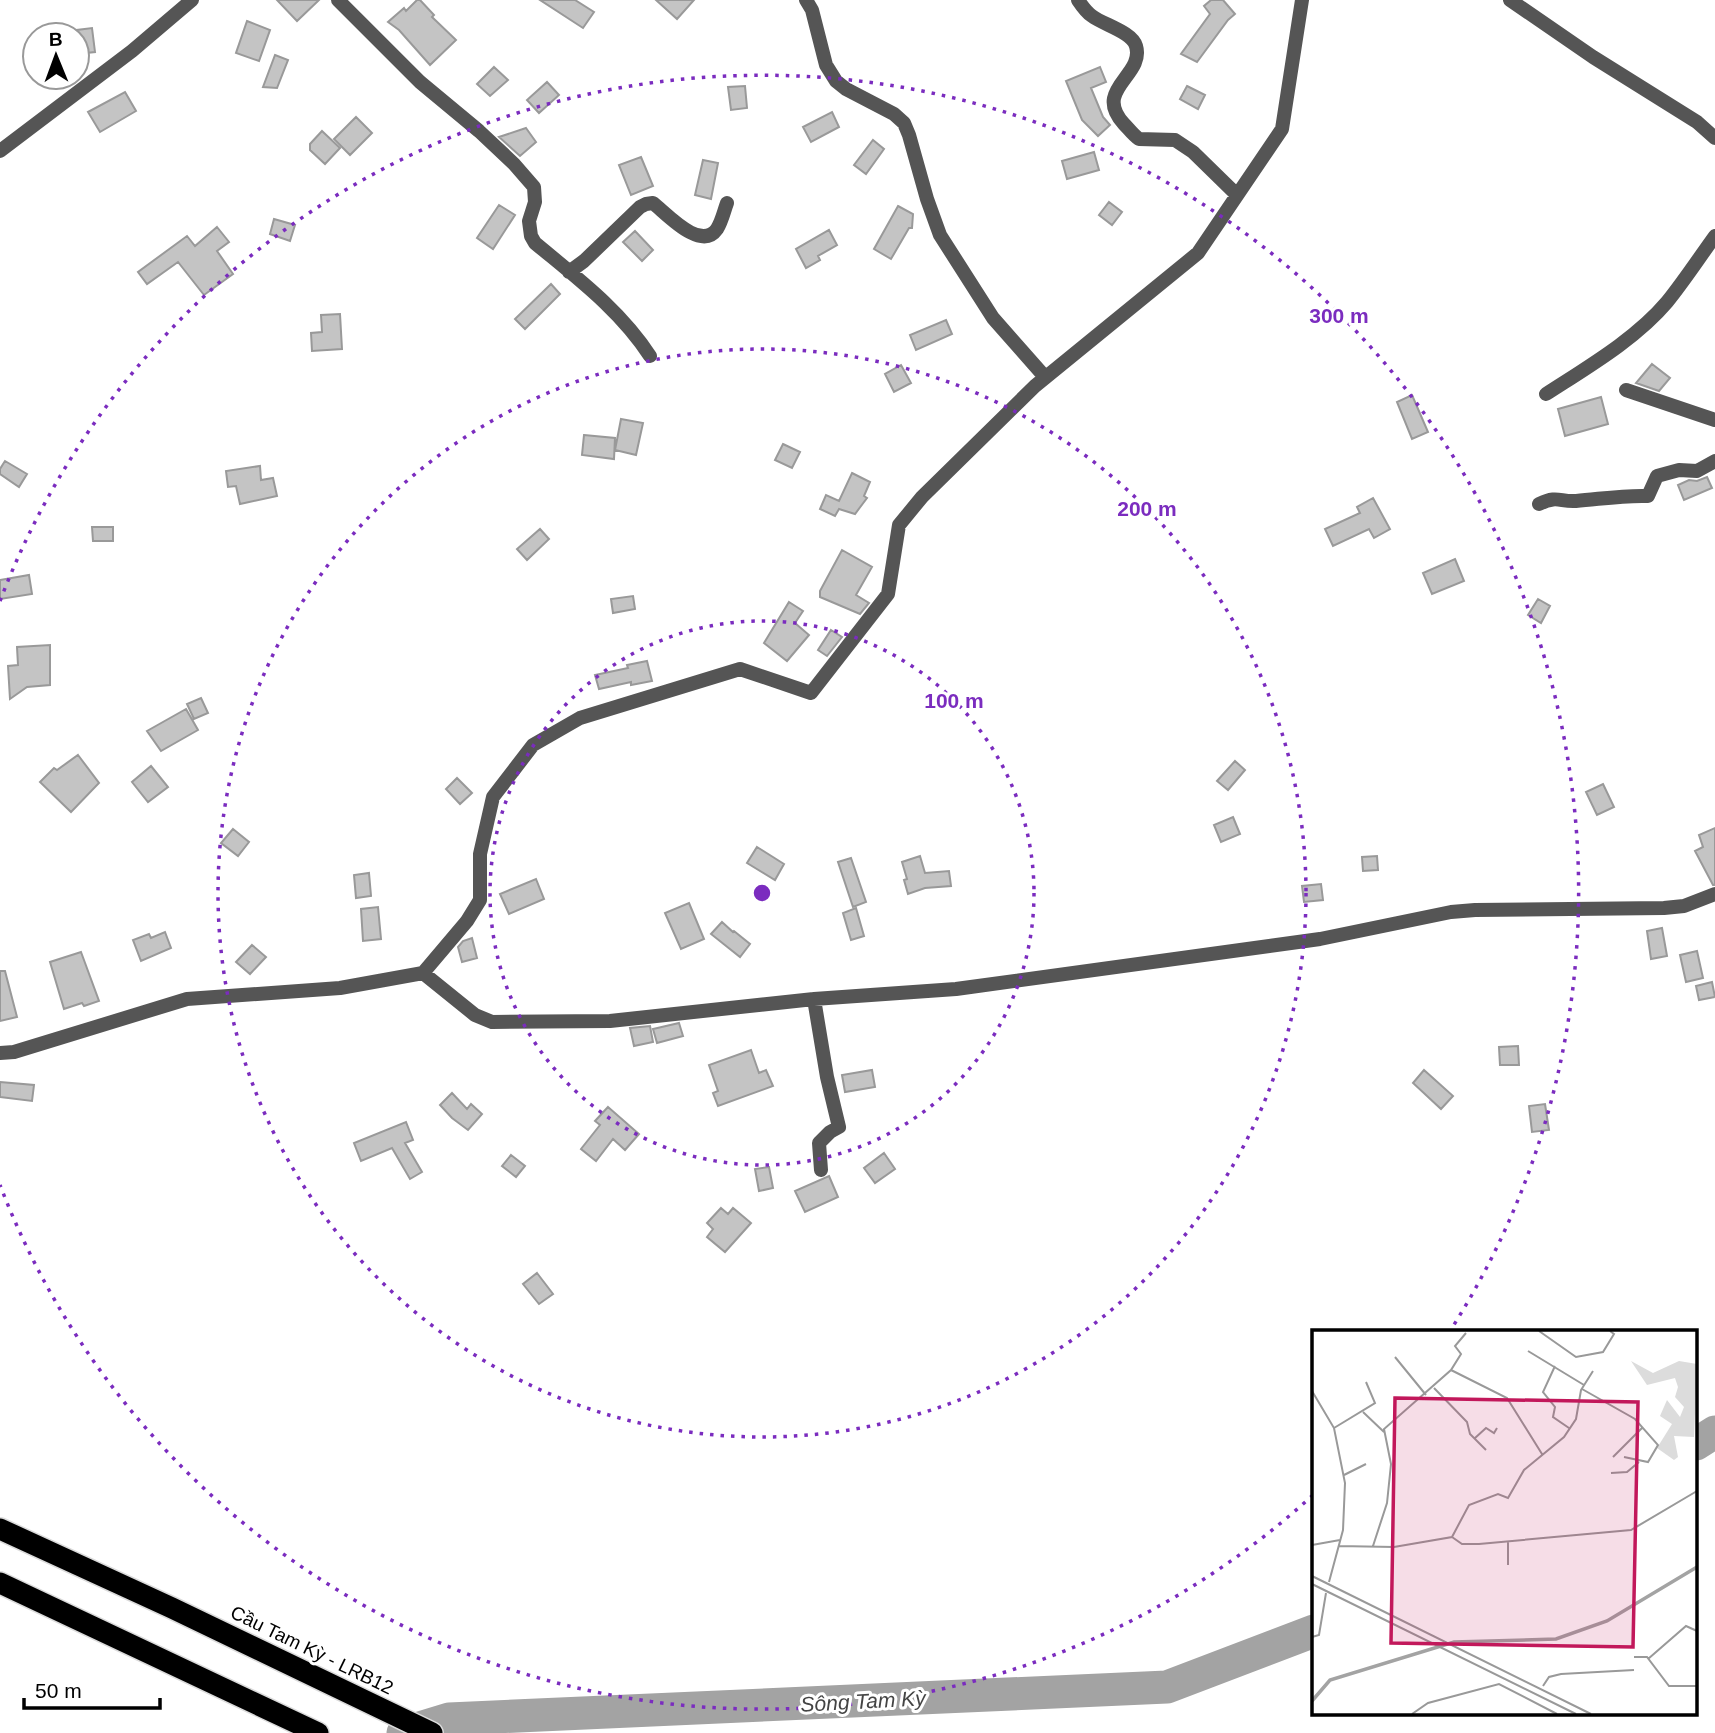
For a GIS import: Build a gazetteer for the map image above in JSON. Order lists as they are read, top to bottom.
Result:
{
  "streets": {
    "highway": ["Cầu Tam Kỳ - LRB12"]
  },
  "water": ["Sông Tam Kỳ"],
  "scale_bar": "50 m",
  "north": "top",
  "rings": ["300 m", "200 m", "100 m"]
}
